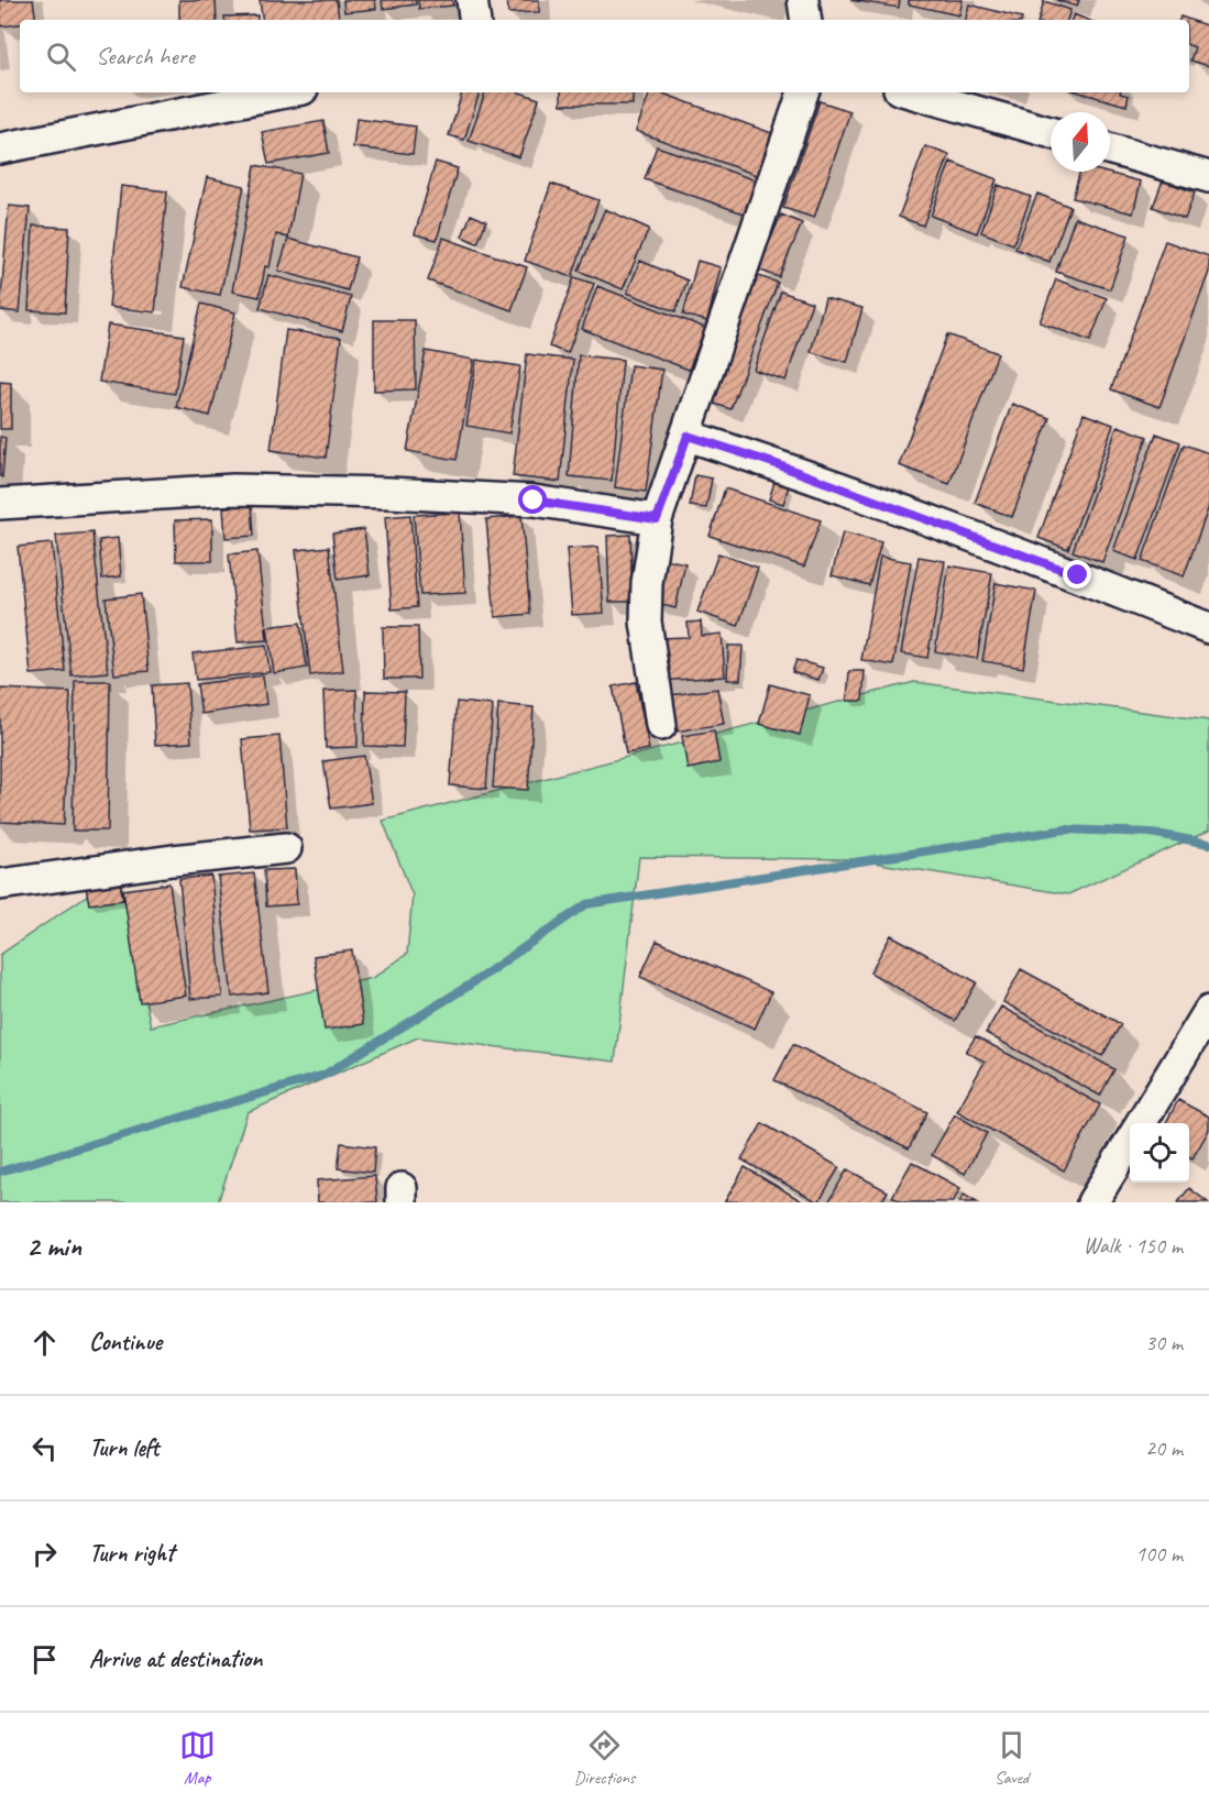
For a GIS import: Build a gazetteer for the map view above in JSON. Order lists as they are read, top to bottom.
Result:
{
  "north": "top",
  "page": {
    "search": "Search here",
    "heading": ["2 min", "Walk · 150 m"],
    "list": [
      ["Continue", "30 m"],
      ["Turn left", "20 m"],
      ["Turn right", "100 m"],
      "Arrive at destination"
    ],
    "nav": ["Map", "Directions", "Saved"]
  }
}
